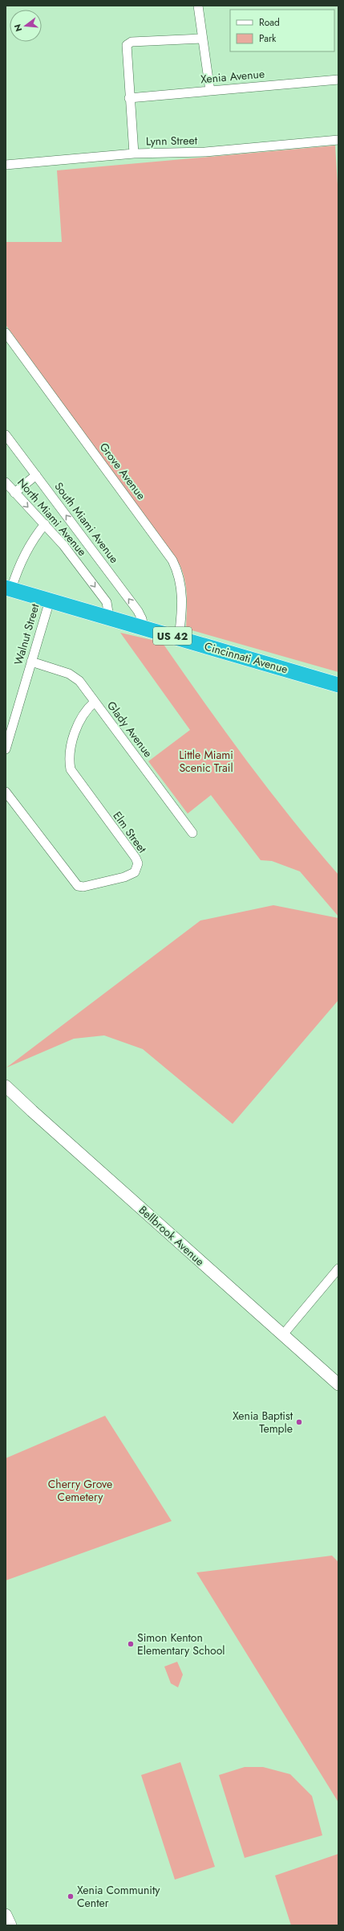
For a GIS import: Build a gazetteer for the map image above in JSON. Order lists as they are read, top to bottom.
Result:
{
  "streets": {
    "highway": ["US 42", "Cincinnati Avenue"],
    "street": [
      "Xenia Avenue",
      "Lynn Street",
      "Grove Avenue",
      "North Miami Avenue",
      "South Miami Avenue",
      "Walnut Street",
      "Glady Avenue",
      "Elm Street",
      "Bellbrook Avenue"
    ]
  },
  "crossings": [
    ["Grove Avenue", "Cincinnati Avenue"],
    ["North Miami Avenue", "Cincinnati Avenue"],
    ["South Miami Avenue", "Cincinnati Avenue"],
    ["Walnut Street", "Cincinnati Avenue"],
    ["Walnut Street", "Glady Avenue"],
    ["Glady Avenue", "Elm Street"]
  ],
  "one_way": ["North Miami Avenue", "South Miami Avenue"],
  "parks": ["Little Miami Scenic Trail", "Cherry Grove Cemetery"],
  "places": ["Xenia Baptist Temple", "Simon Kenton Elementary School", "Xenia Community Center"],
  "legend": ["Road", "Park"],
  "north": "left"
}
